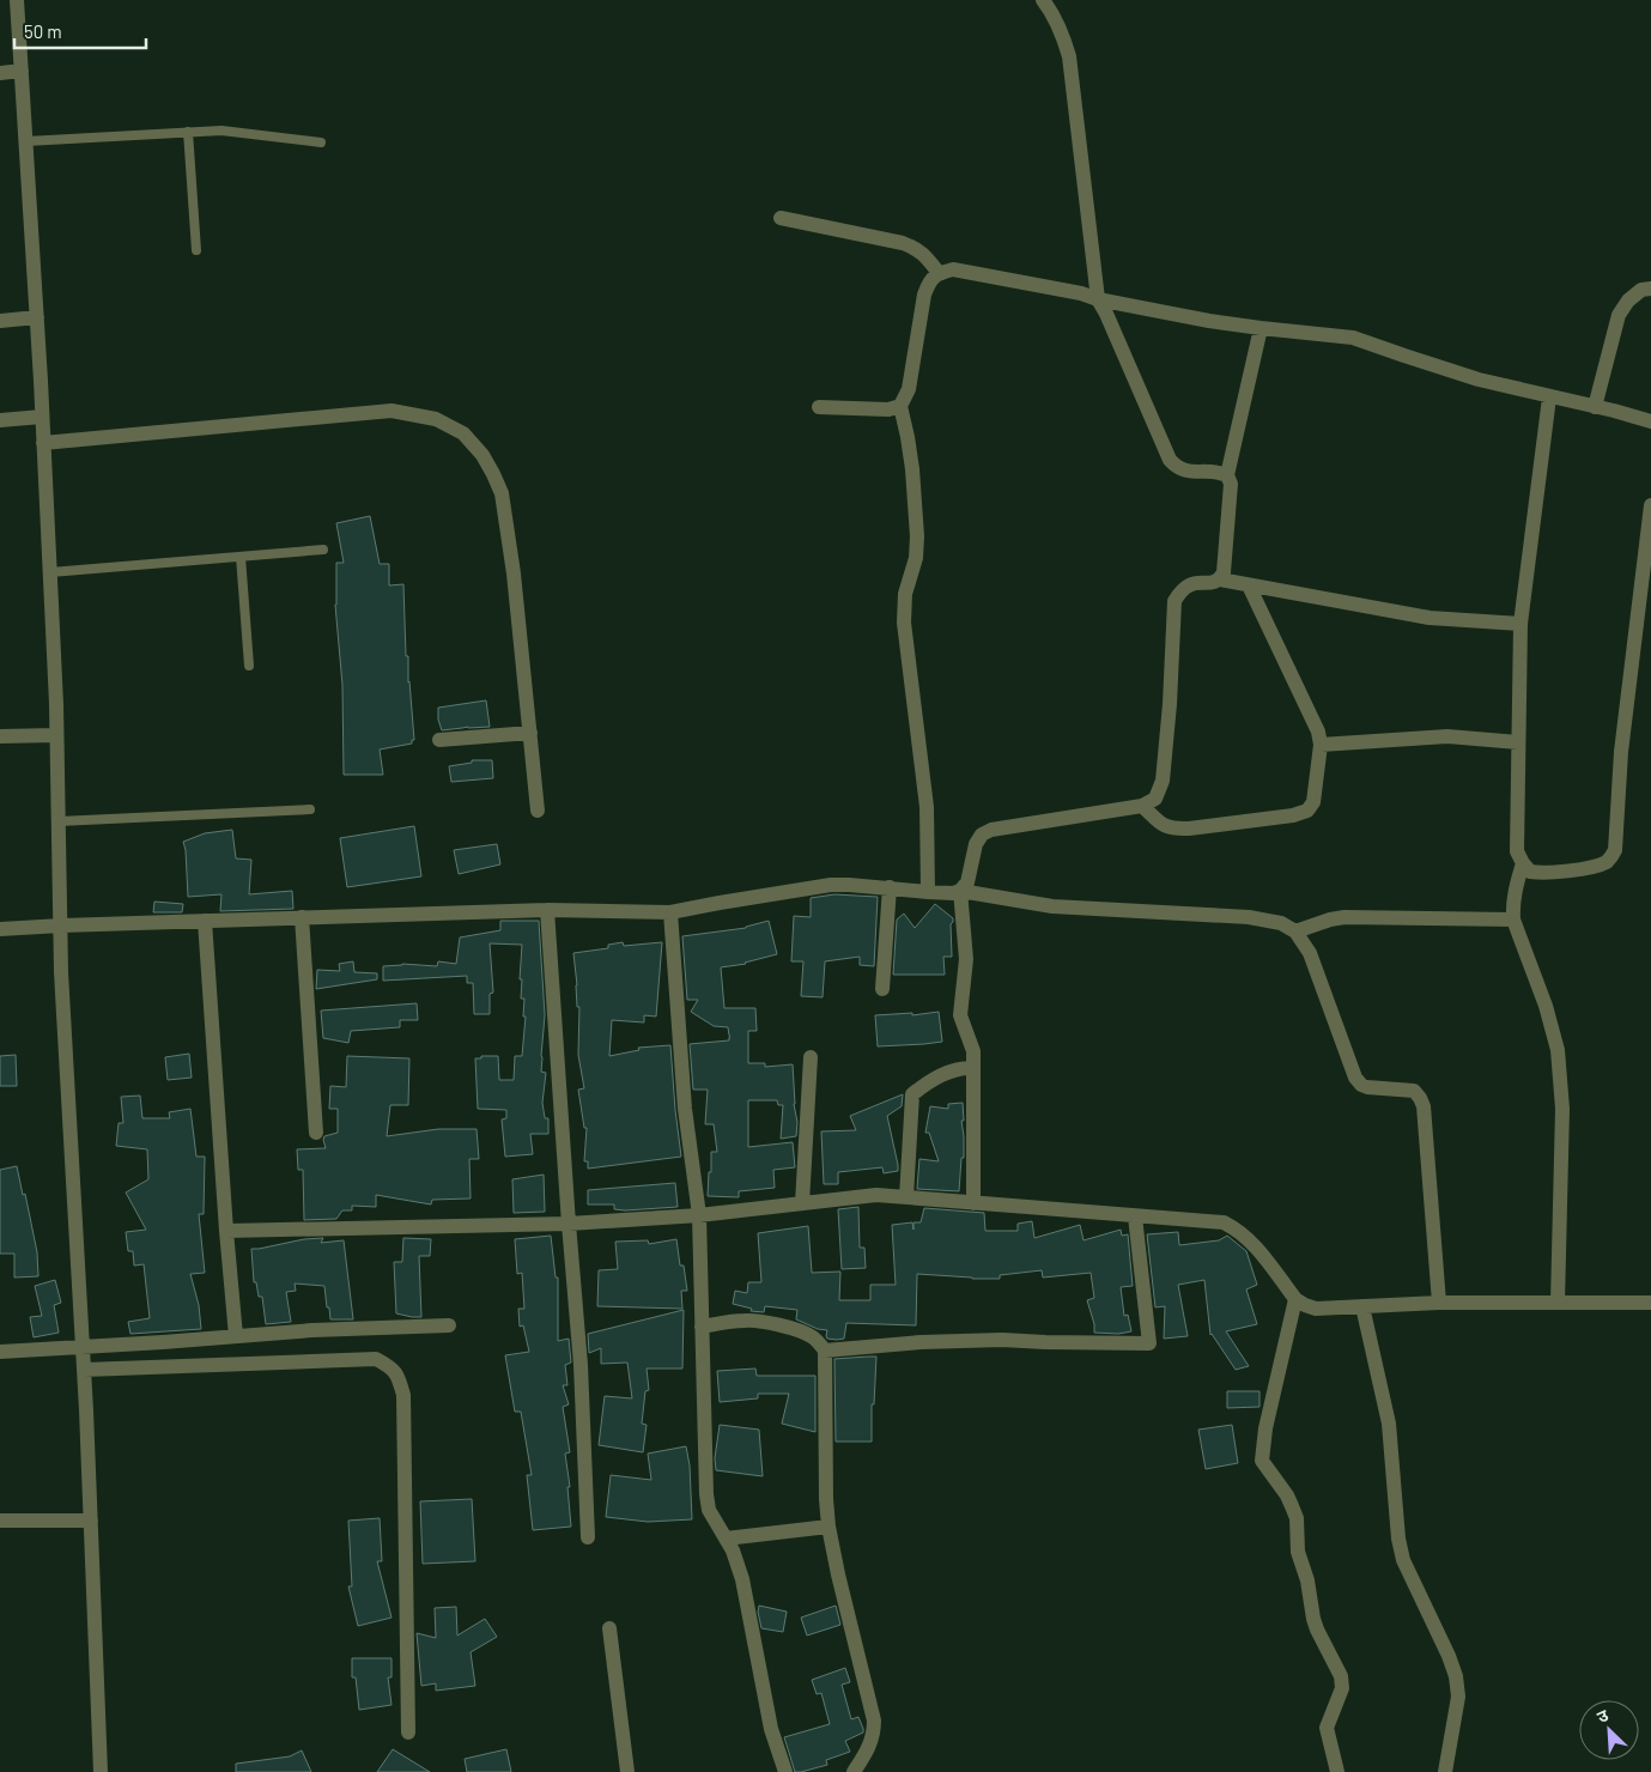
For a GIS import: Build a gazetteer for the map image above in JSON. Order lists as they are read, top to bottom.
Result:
{
  "scale_bar": "50 m",
  "north": "top left"
}
